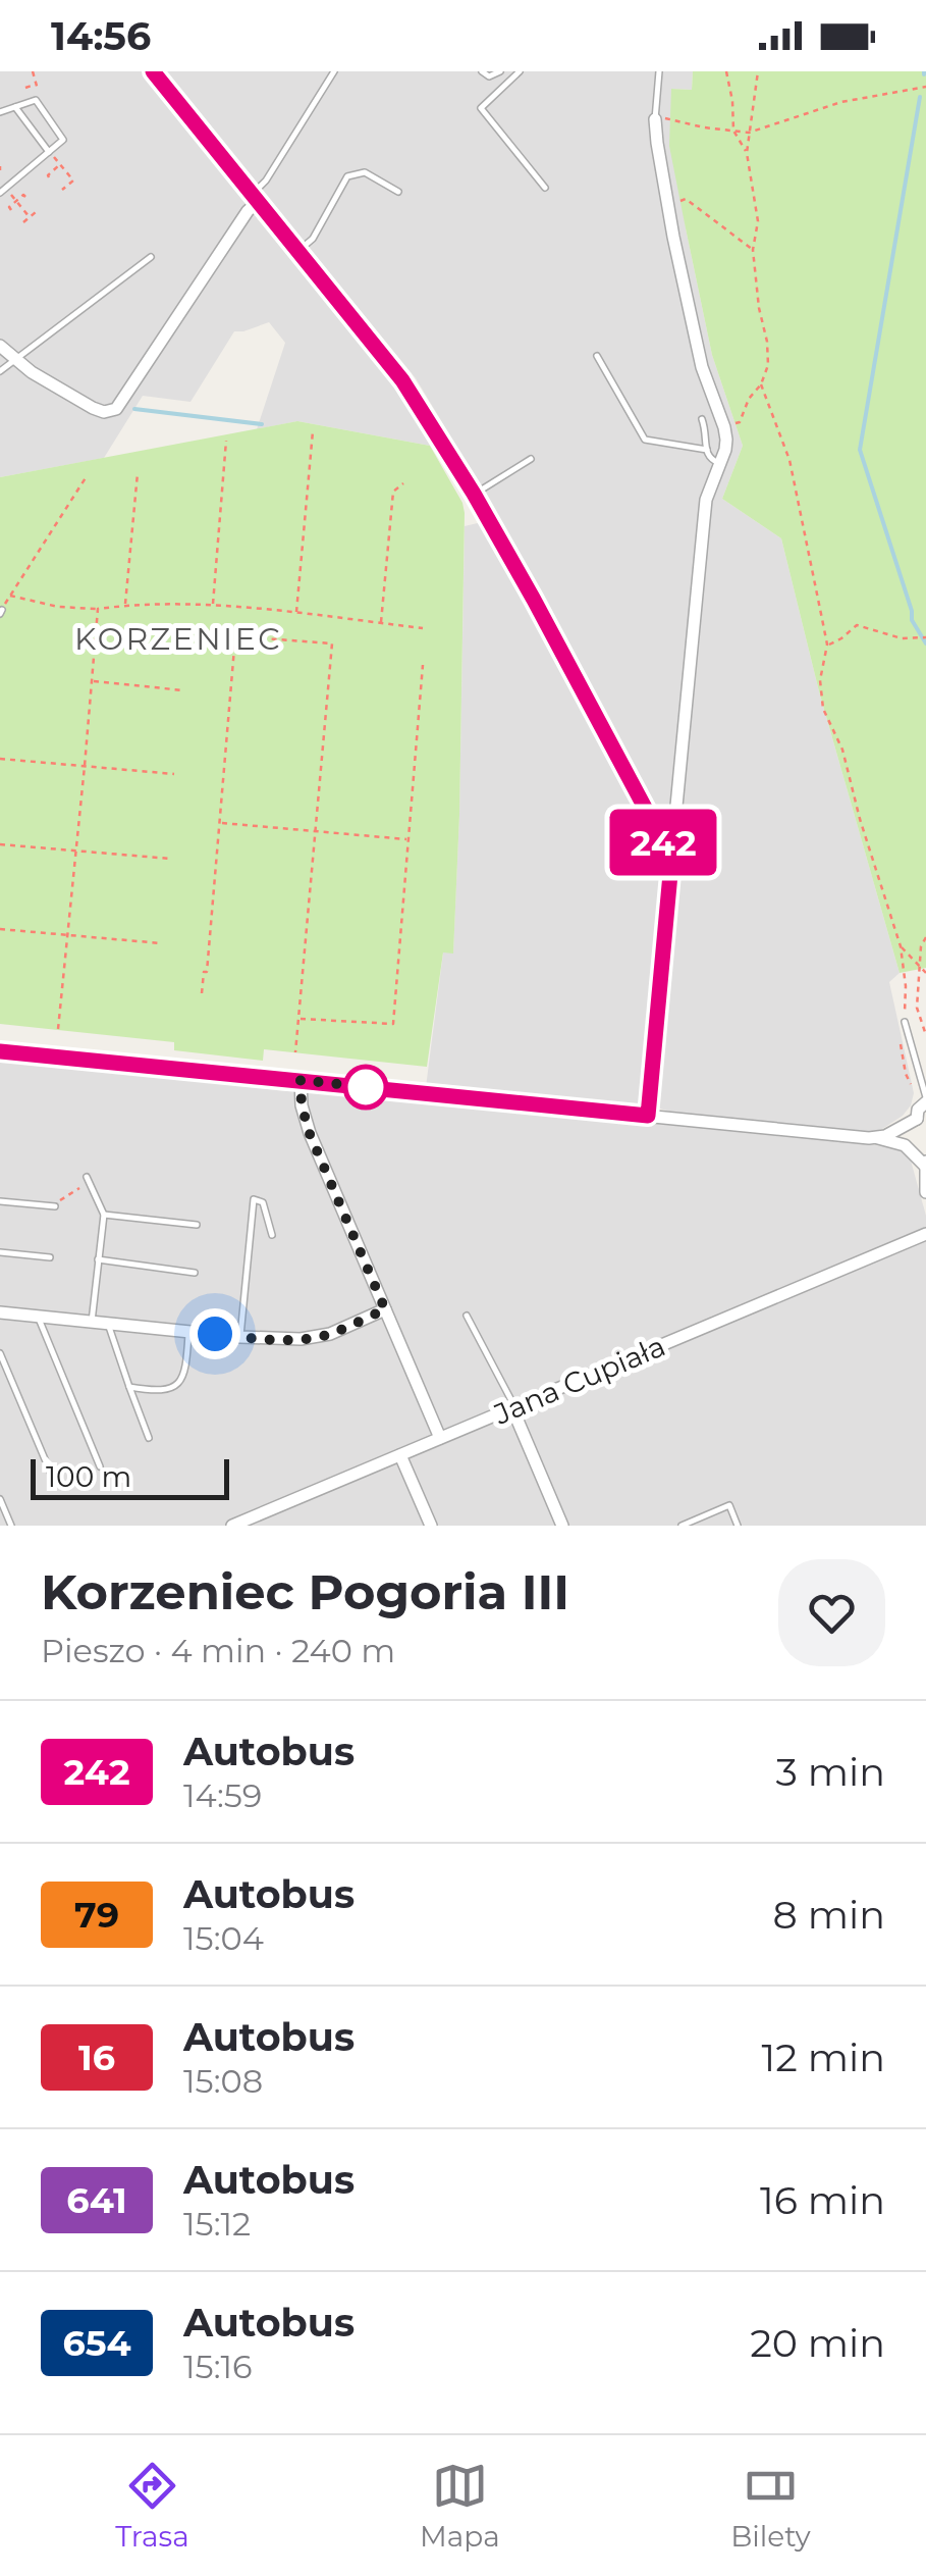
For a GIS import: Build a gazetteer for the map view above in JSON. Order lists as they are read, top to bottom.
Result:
{
  "streets": {
    "street": ["Jana Cupiała"]
  },
  "districts": ["KORZENIEC"],
  "lines": ["bus line 242"],
  "scale_bar": "100 m",
  "page": {
    "status": "14:56",
    "on_map": "242",
    "scale": "100 m",
    "heading": ["Korzeniec Pogoria III", "Pieszo · 4 min · 240 m"],
    "list": [
      {
        "mark": "242",
        "name": "Autobus",
        "note": "14:59",
        "value": "3 min"
      },
      {
        "mark": "79",
        "name": "Autobus",
        "note": "15:04",
        "value": "8 min"
      },
      {
        "mark": "16",
        "name": "Autobus",
        "note": "15:08",
        "value": "12 min"
      },
      {
        "mark": "641",
        "name": "Autobus",
        "note": "15:12",
        "value": "16 min"
      },
      {
        "mark": "654",
        "name": "Autobus",
        "note": "15:16",
        "value": "20 min"
      }
    ],
    "tabs": ["Trasa", "Mapa", "Bilety"]
  }
}
